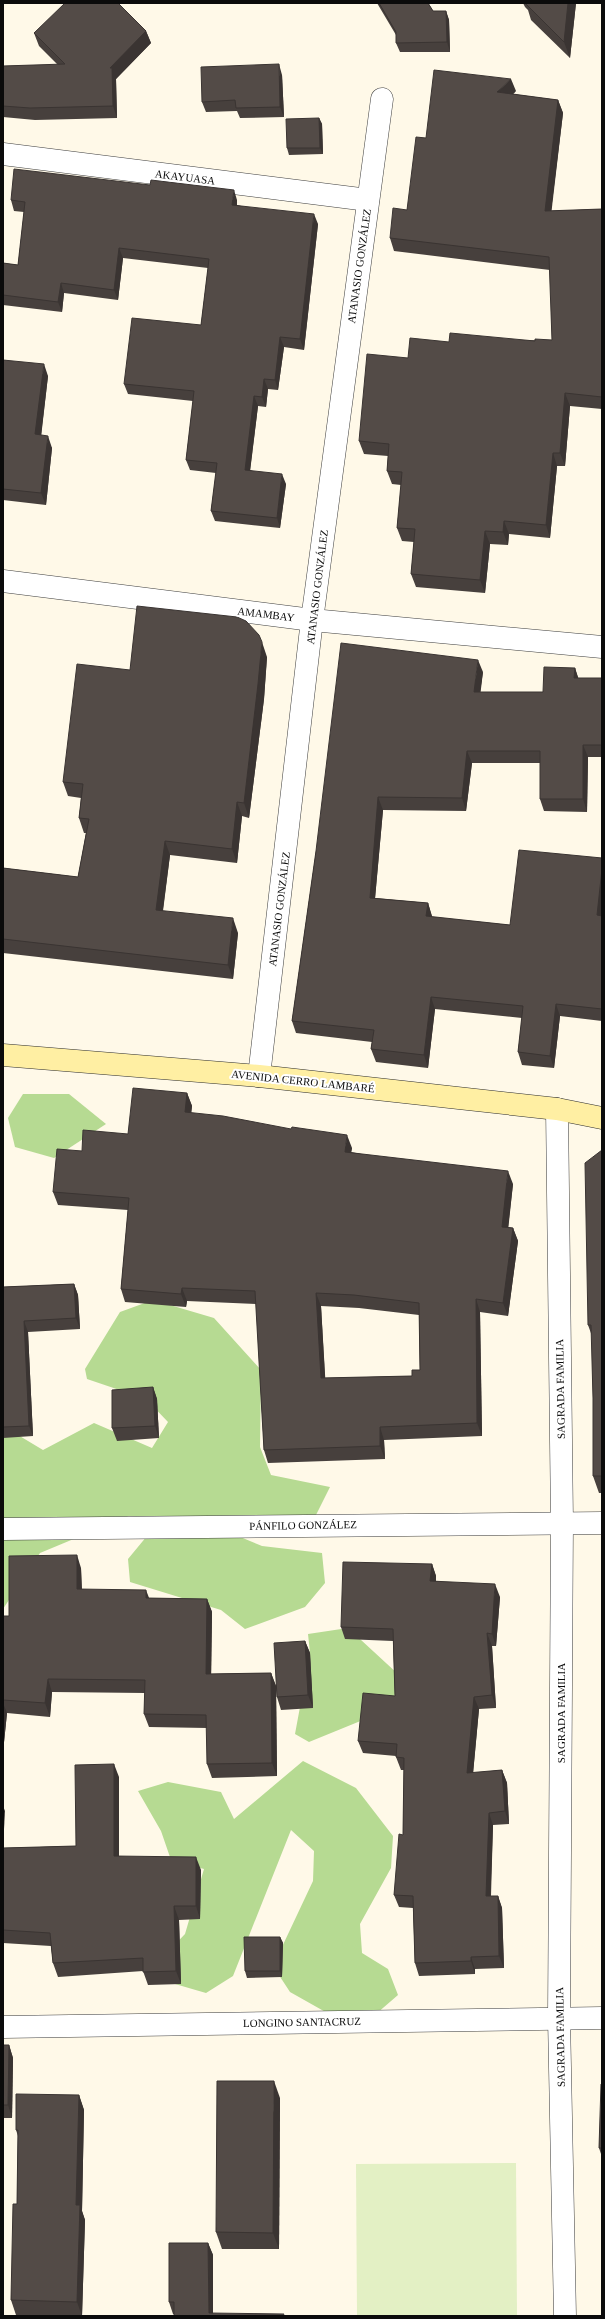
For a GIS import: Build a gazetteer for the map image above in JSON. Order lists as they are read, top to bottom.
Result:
{
  "streets": {
    "main road": ["AVENIDA CERRO LAMBARÉ"],
    "street": [
      "AKAYUASA",
      "ATANASIO GONZÁLEZ",
      "AMAMBAY",
      "SAGRADA FAMILIA",
      "PÁNFILO GONZÁLEZ",
      "LONGINO SANTACRUZ"
    ]
  },
  "crossings": [
    ["AKAYUASA", "ATANASIO GONZÁLEZ"],
    ["ATANASIO GONZÁLEZ", "AMAMBAY"],
    ["ATANASIO GONZÁLEZ", "AVENIDA CERRO LAMBARÉ"],
    ["AVENIDA CERRO LAMBARÉ", "SAGRADA FAMILIA"],
    ["SAGRADA FAMILIA", "PÁNFILO GONZÁLEZ"],
    ["SAGRADA FAMILIA", "LONGINO SANTACRUZ"]
  ]
}
